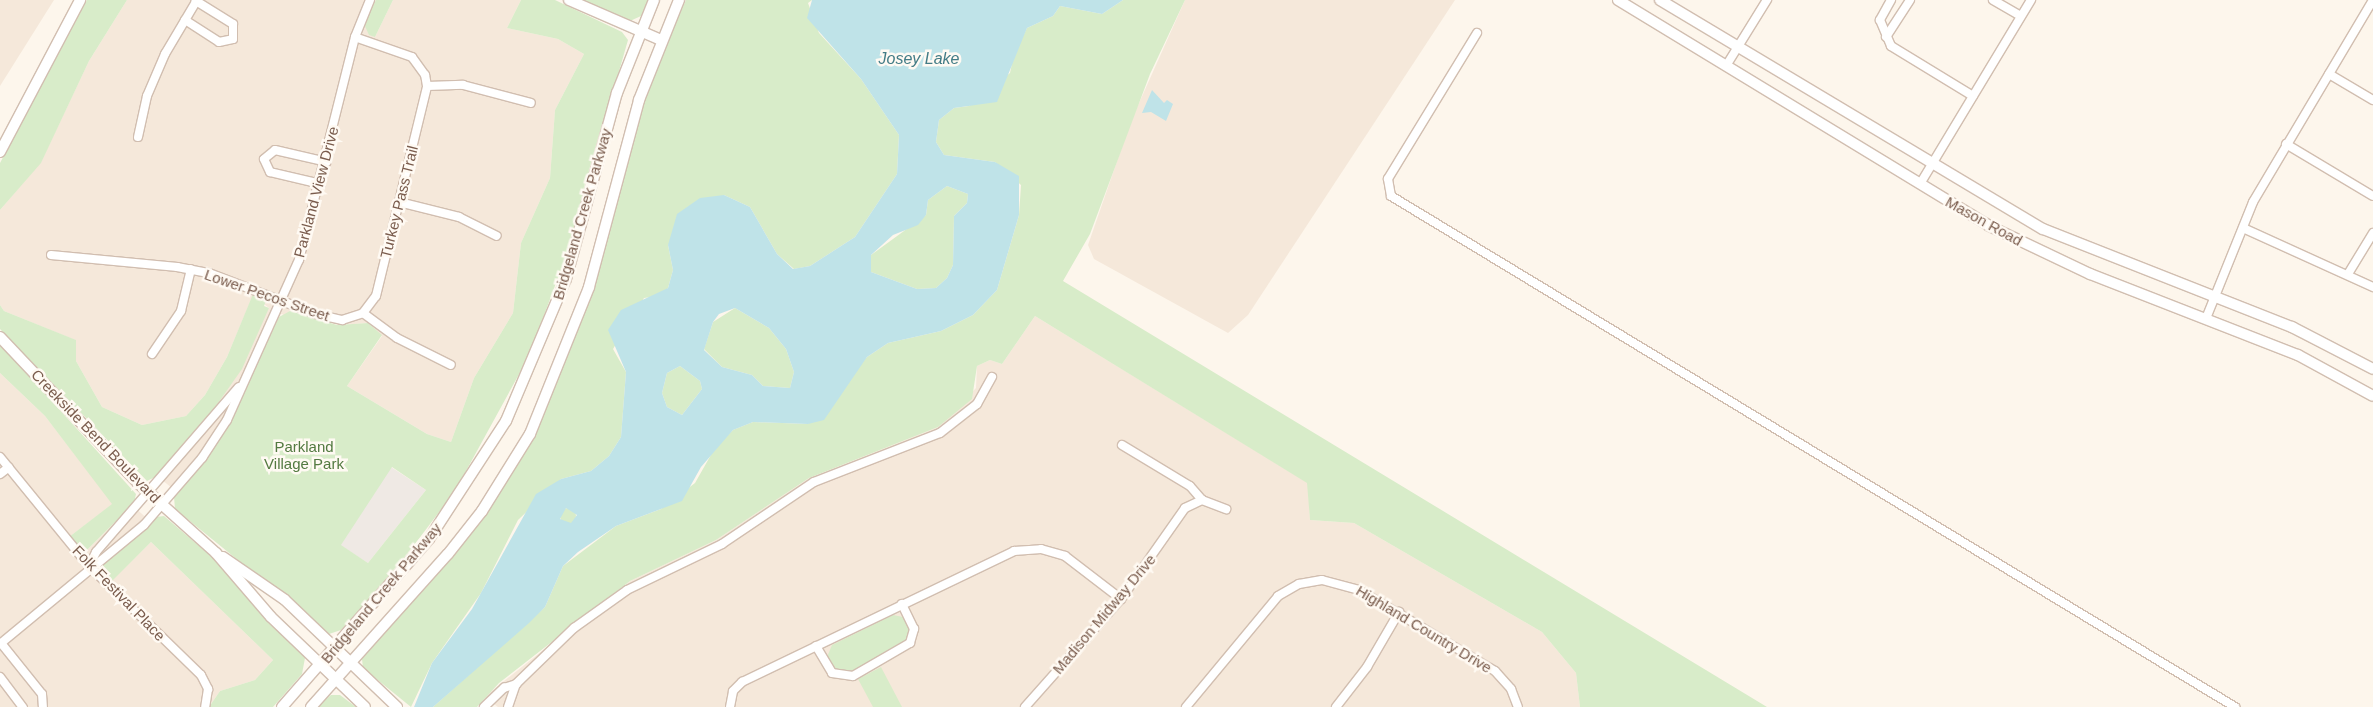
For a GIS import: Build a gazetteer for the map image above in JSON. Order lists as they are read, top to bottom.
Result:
{
  "streets": {
    "main road": ["Bridgeland Creek Parkway", "Mason Road", "Creekside Bend Boulevard"],
    "street": [
      "Parkland View Drive",
      "Turkey Pass Trail",
      "Lower Pecos Street",
      "Folk Festival Place",
      "Madison Midway Drive",
      "Highland Country Drive"
    ]
  },
  "crossings": [
    ["Parkland View Drive", "Lower Pecos Street"],
    ["Parkland View Drive", "Creekside Bend Boulevard"],
    ["Parkland View Drive", "Folk Festival Place"],
    ["Turkey Pass Trail", "Lower Pecos Street"],
    ["Bridgeland Creek Parkway", "Creekside Bend Boulevard"]
  ],
  "water": ["Josey Lake"],
  "parks": ["Parkland Village Park"]
}
